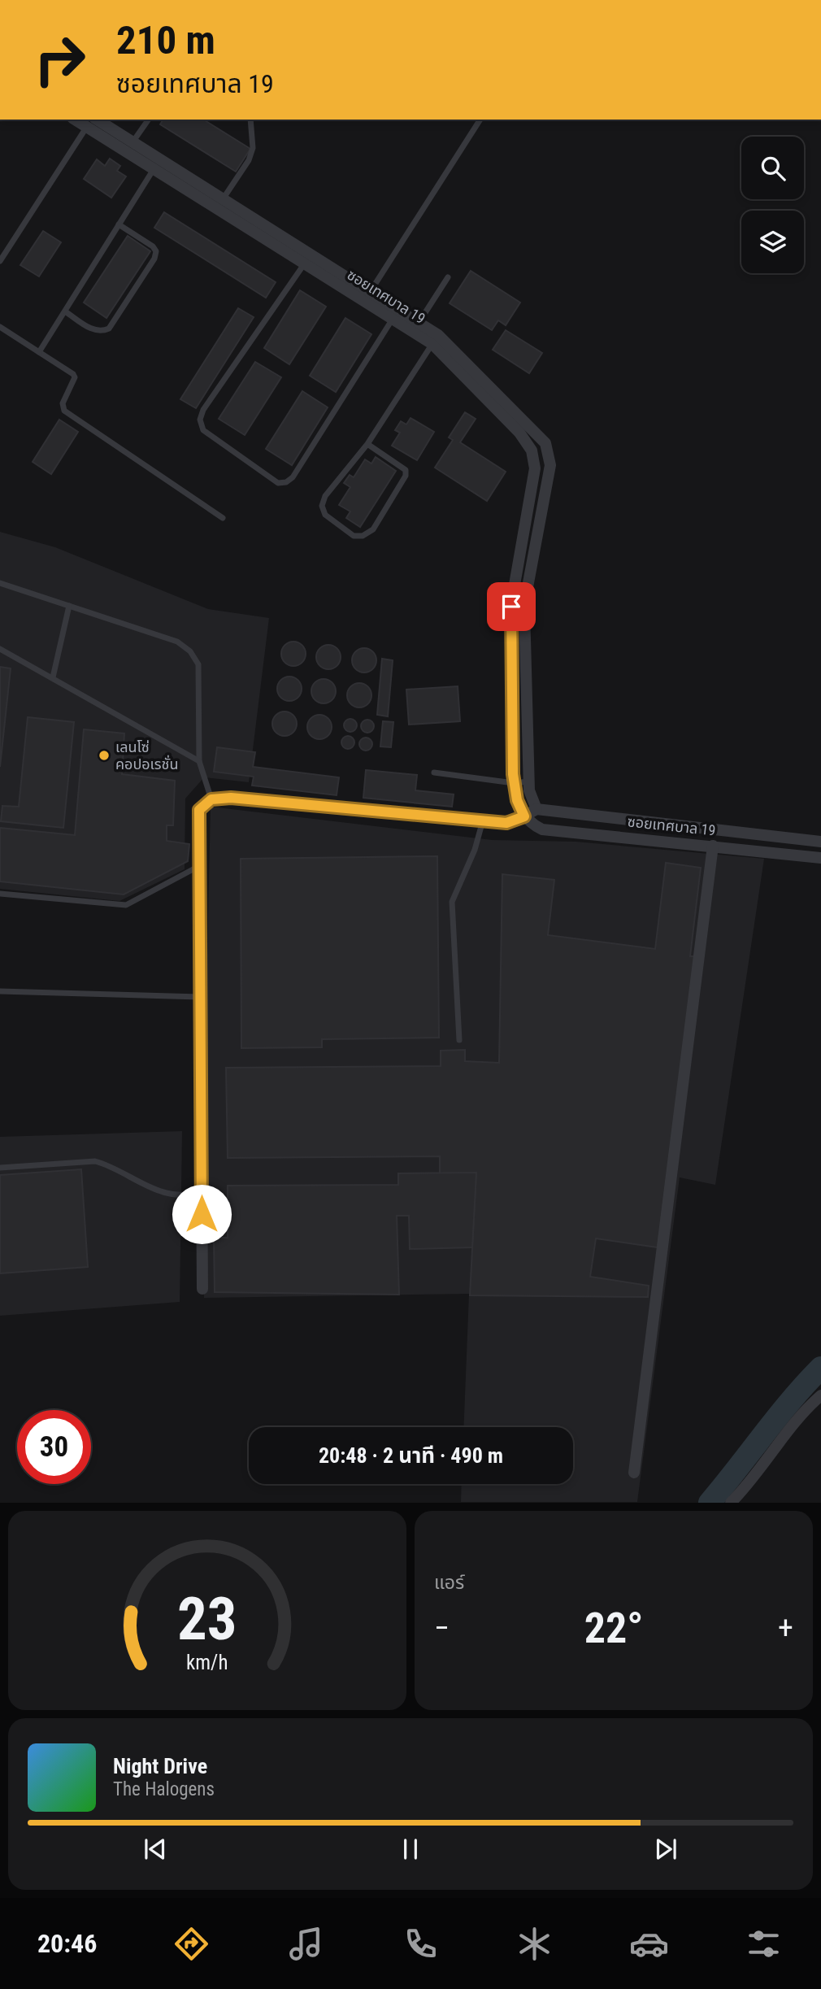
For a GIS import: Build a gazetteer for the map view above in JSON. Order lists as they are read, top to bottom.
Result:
{
  "streets": {
    "street": ["ซอยเทศบาล 19"]
  },
  "places": ["เลนโซ่ คอปอเรชั่น"],
  "page": {
    "turn": ["210 m", "ซอยเทศบาล 19"],
    "limit": "30",
    "trip": "20:48 · 2 นาที · 490 m",
    "tile": "แอร์",
    "heat": ["−", "22°", "+"],
    "song": ["Night Drive", "The Halogens"],
    "tabs": "20:46",
    "gauge": ["23", "km/h"]
  }
}
